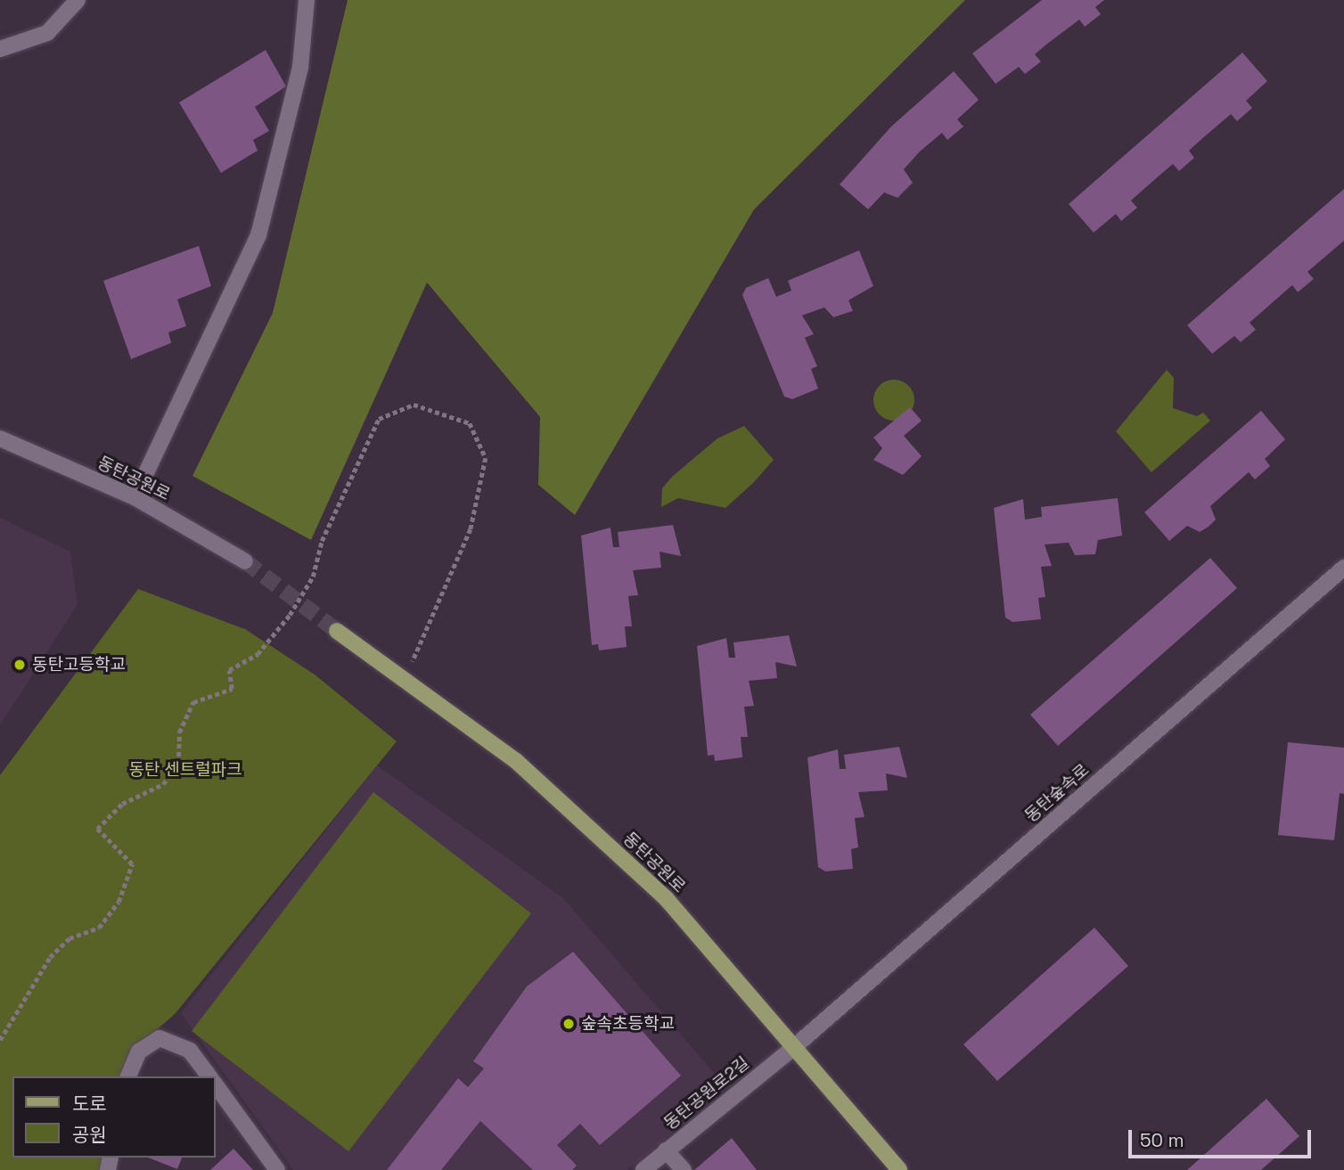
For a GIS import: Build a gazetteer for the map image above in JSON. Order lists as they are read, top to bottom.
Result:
{
  "streets": {
    "main road": ["동탄공원로"],
    "street": ["동탄숲속로", "동탄공원로2길"]
  },
  "crossings": [
    ["동탄공원로", "동탄숲속로"],
    ["동탄공원로", "동탄공원로2길"],
    ["동탄숲속로", "동탄공원로2길"]
  ],
  "parks": ["동탄 센트럴파크"],
  "places": ["동탄고등학교", "숲속초등학교"],
  "legend": ["도로", "공원"],
  "scale_bar": "50 m"
}
